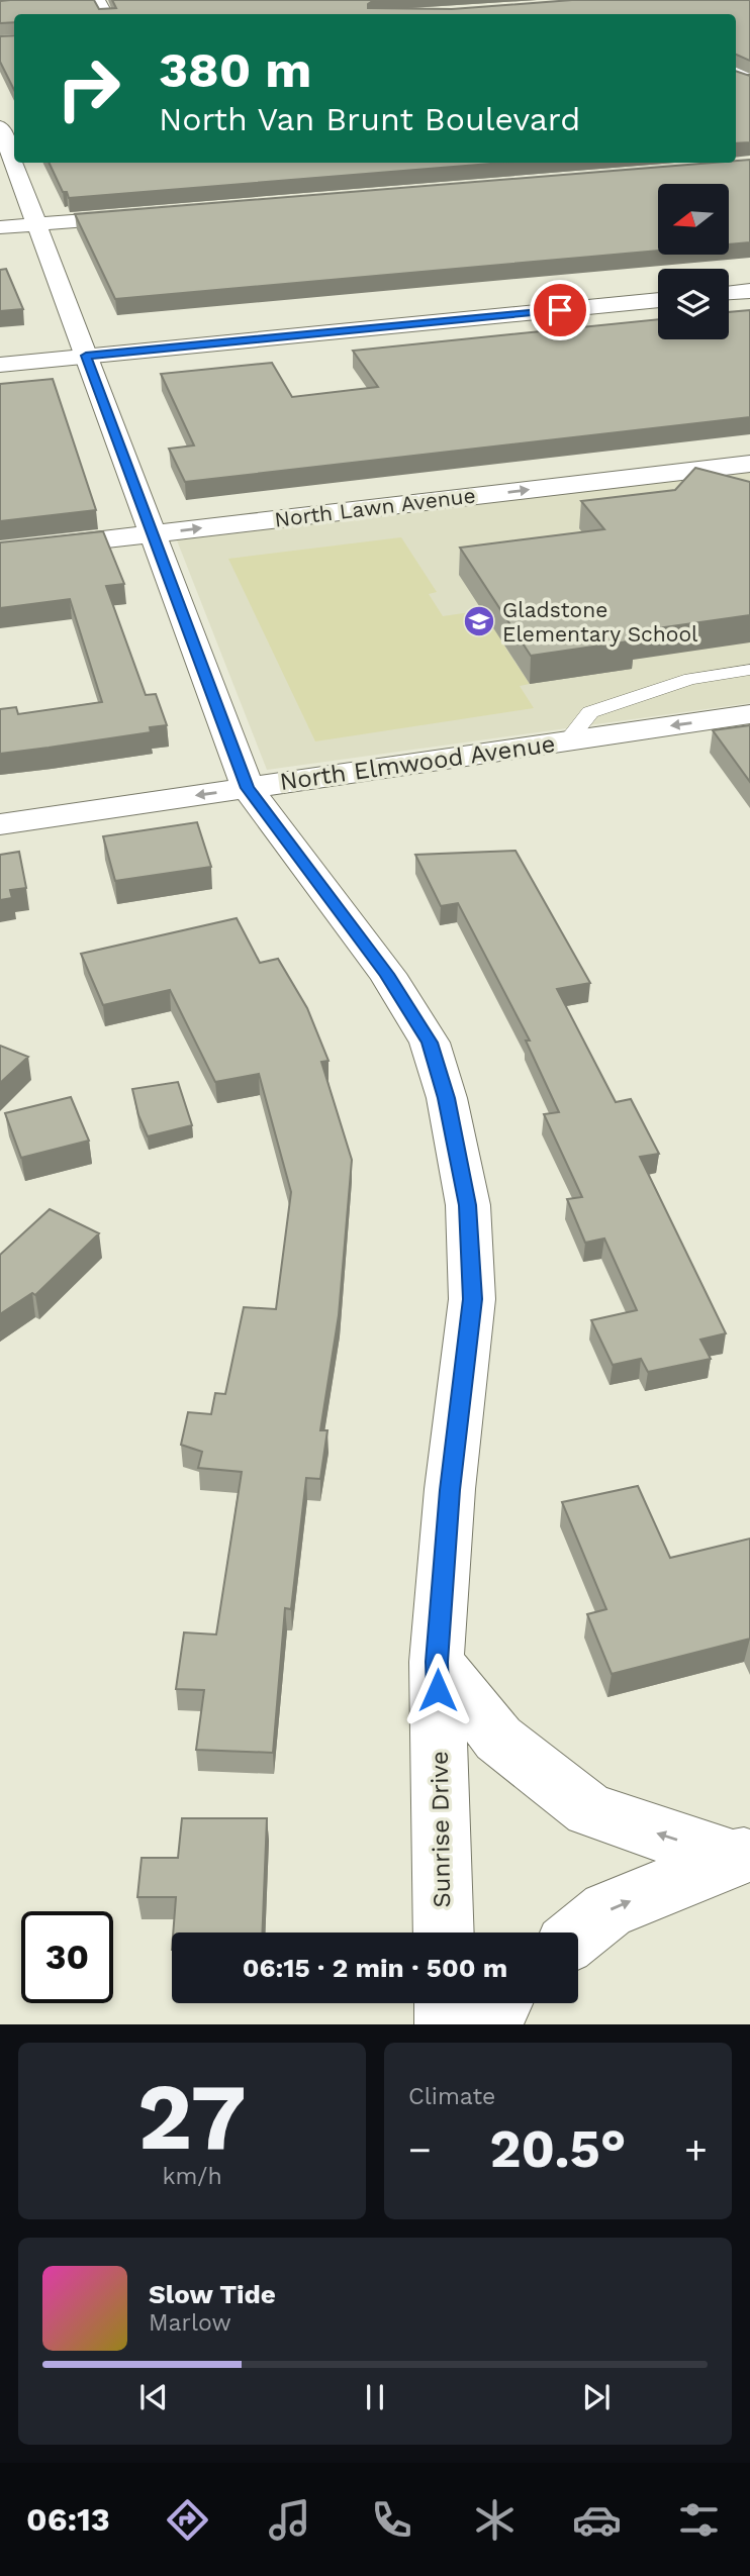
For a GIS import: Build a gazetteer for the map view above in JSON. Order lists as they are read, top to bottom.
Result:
{
  "streets": {
    "street": ["North Lawn Avenue", "North Elmwood Avenue", "Sunrise Drive"]
  },
  "crossings": [
    ["North Lawn Avenue", "Sunrise Drive"],
    ["North Elmwood Avenue", "Sunrise Drive"]
  ],
  "one_way": ["North Elmwood Avenue"],
  "places": {
    "school or university": ["Gladstone Elementary School"]
  },
  "north": "left",
  "page": {
    "turn": ["380 m", "North Van Brunt Boulevard"],
    "limit": "30",
    "trip": "06:15 · 2 min · 500 m",
    "tile": [
      ["27", "km/h"],
      "Climate"
    ],
    "heat": ["−", "20.5°", "+"],
    "song": ["Slow Tide", "Marlow"],
    "tabs": "06:13"
  }
}
